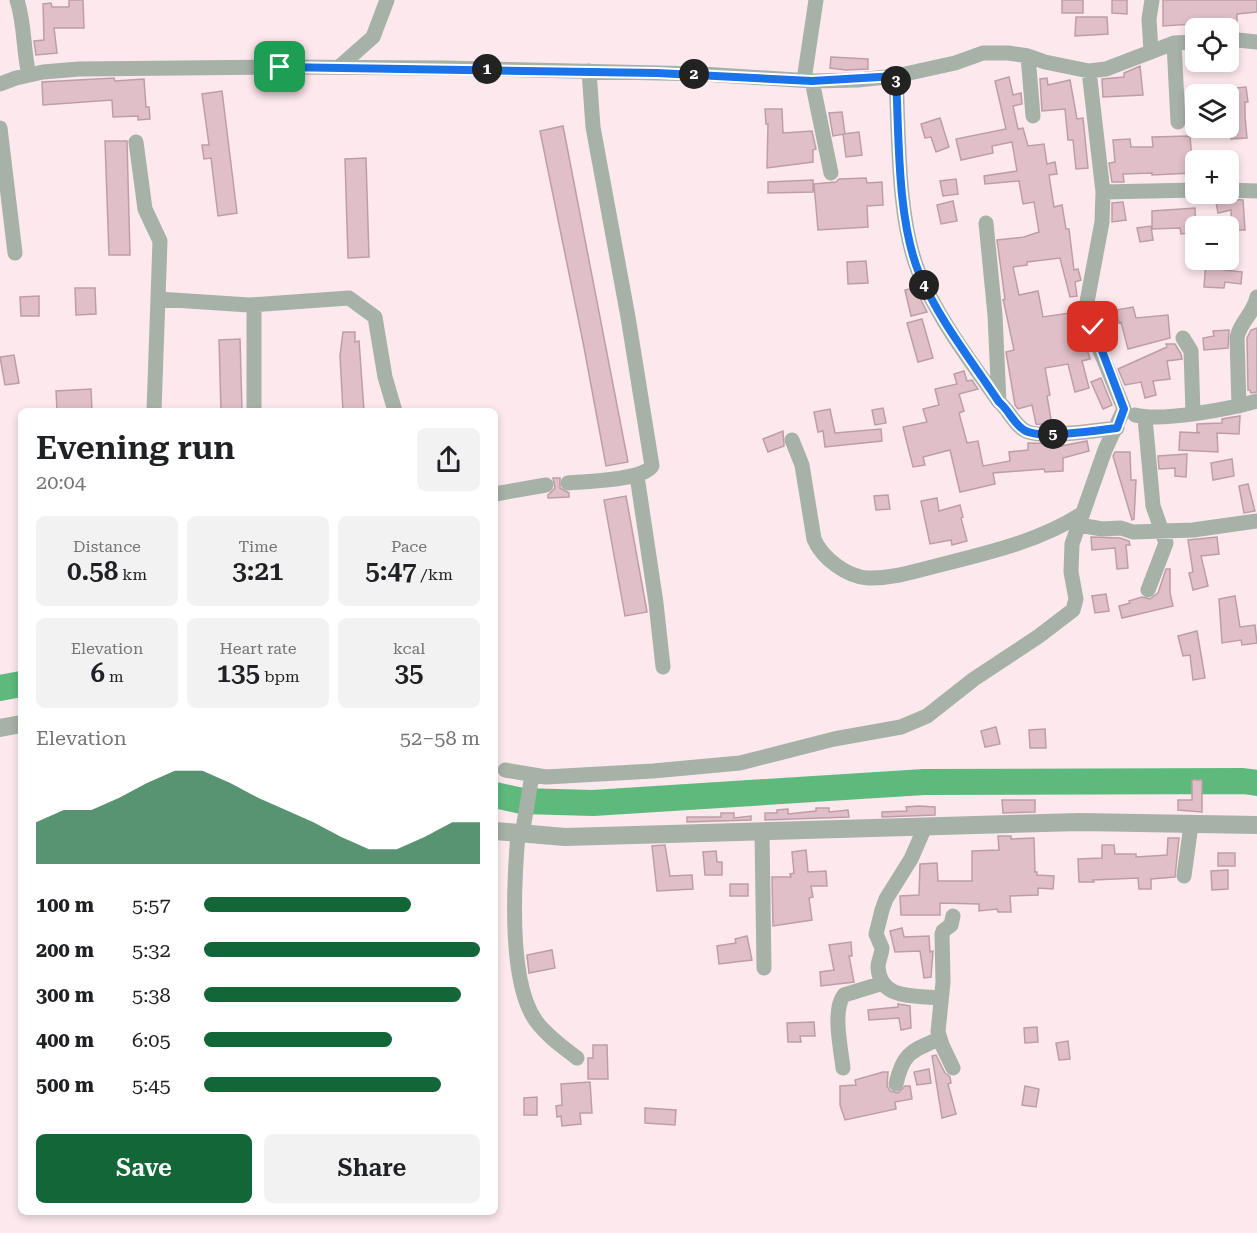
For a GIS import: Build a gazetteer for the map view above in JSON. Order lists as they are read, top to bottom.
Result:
{
  "page": {
    "map_buttons": ["+", "−"],
    "pins": [
      "1",
      "2",
      "3",
      "4",
      "5"
    ],
    "heading": ["Evening run", "20:04"],
    "stats": [
      ["Distance", "0.58 km"],
      ["Time", "3:21"],
      ["Pace", "5:47 /km"],
      ["Elevation", "6 m"],
      ["Heart rate", "135 bpm"],
      ["kcal", "35"]
    ],
    "chart": ["Elevation", "52–58 m"],
    "list": [
      {
        "name": "100 m",
        "note": "5:57"
      },
      {
        "name": "200 m",
        "note": "5:32"
      },
      {
        "name": "300 m",
        "note": "5:38"
      },
      {
        "name": "400 m",
        "note": "6:05"
      },
      {
        "name": "500 m",
        "note": "5:45"
      }
    ],
    "buttons": ["Save", "Share"]
  }
}
